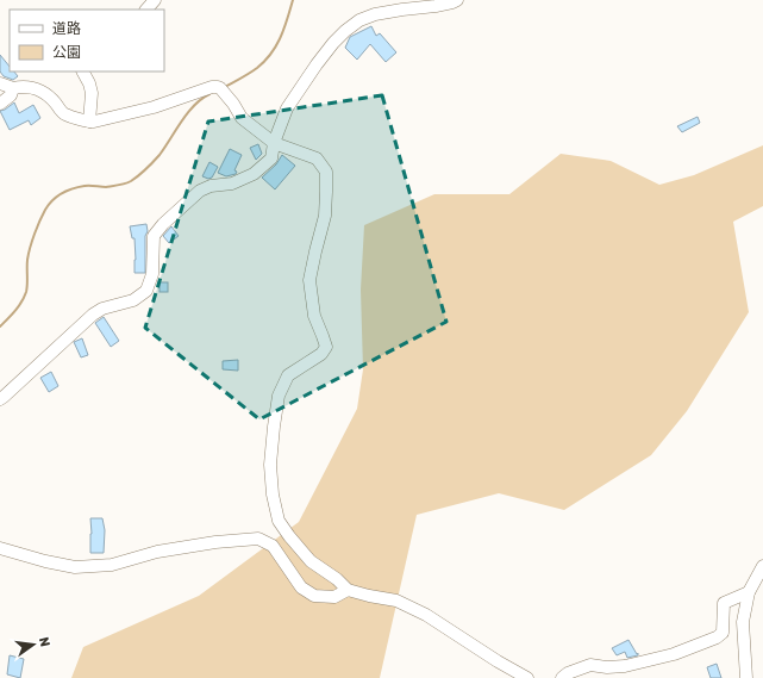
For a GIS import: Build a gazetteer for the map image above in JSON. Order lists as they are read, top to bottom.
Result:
{
  "legend": ["道路", "公園"],
  "north": "right"
}
